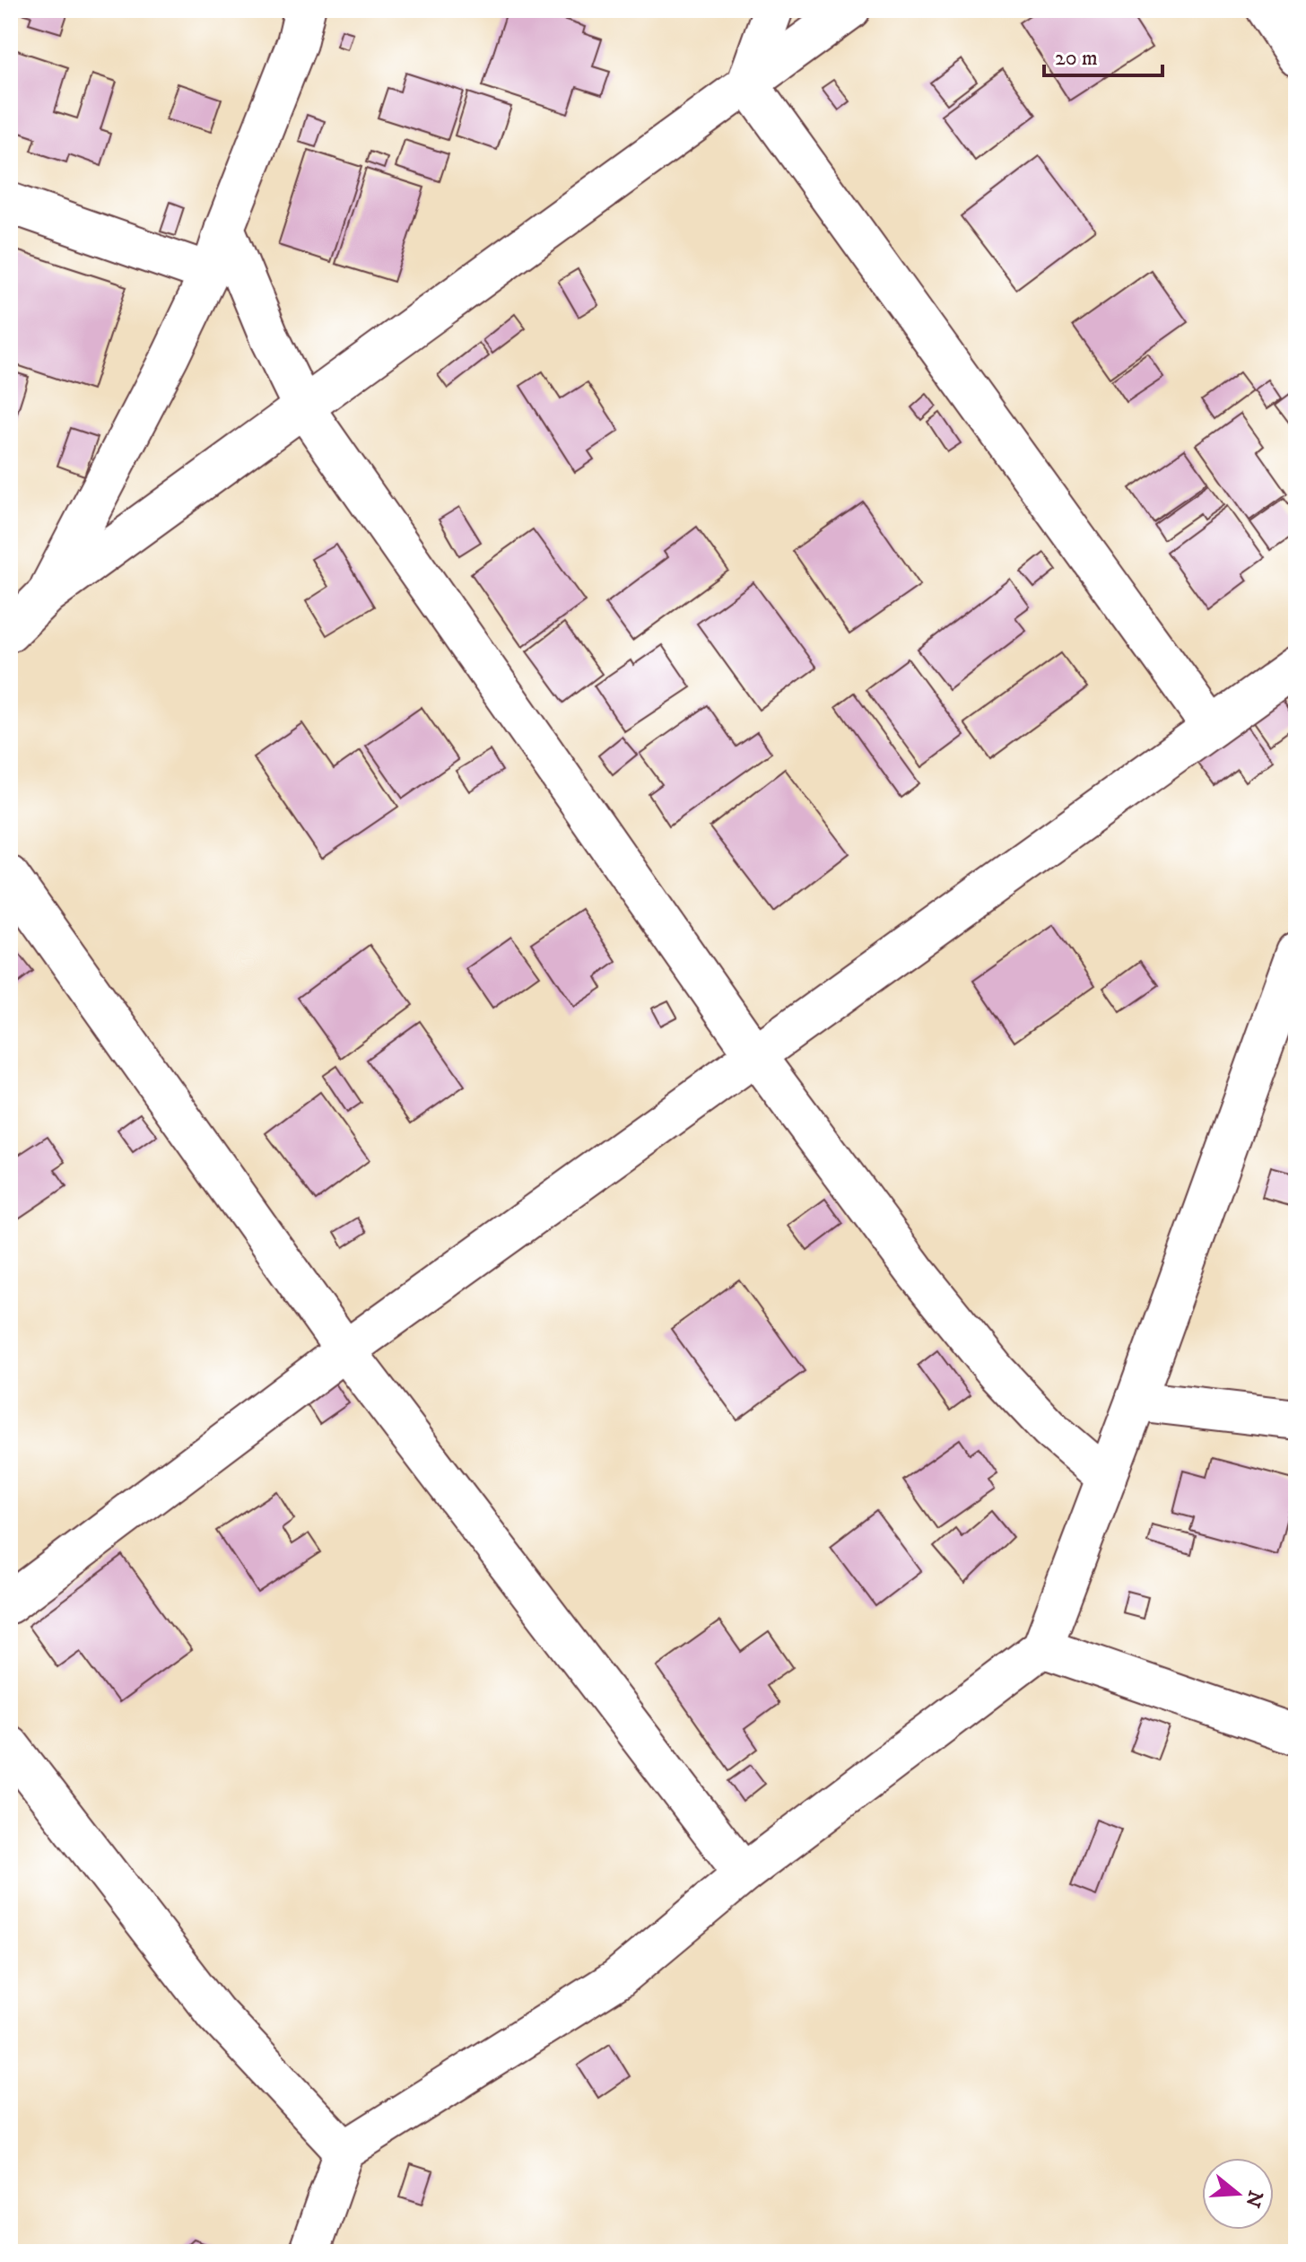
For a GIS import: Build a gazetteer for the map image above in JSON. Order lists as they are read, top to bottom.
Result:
{
  "scale_bar": "20 m",
  "north": "right"
}
